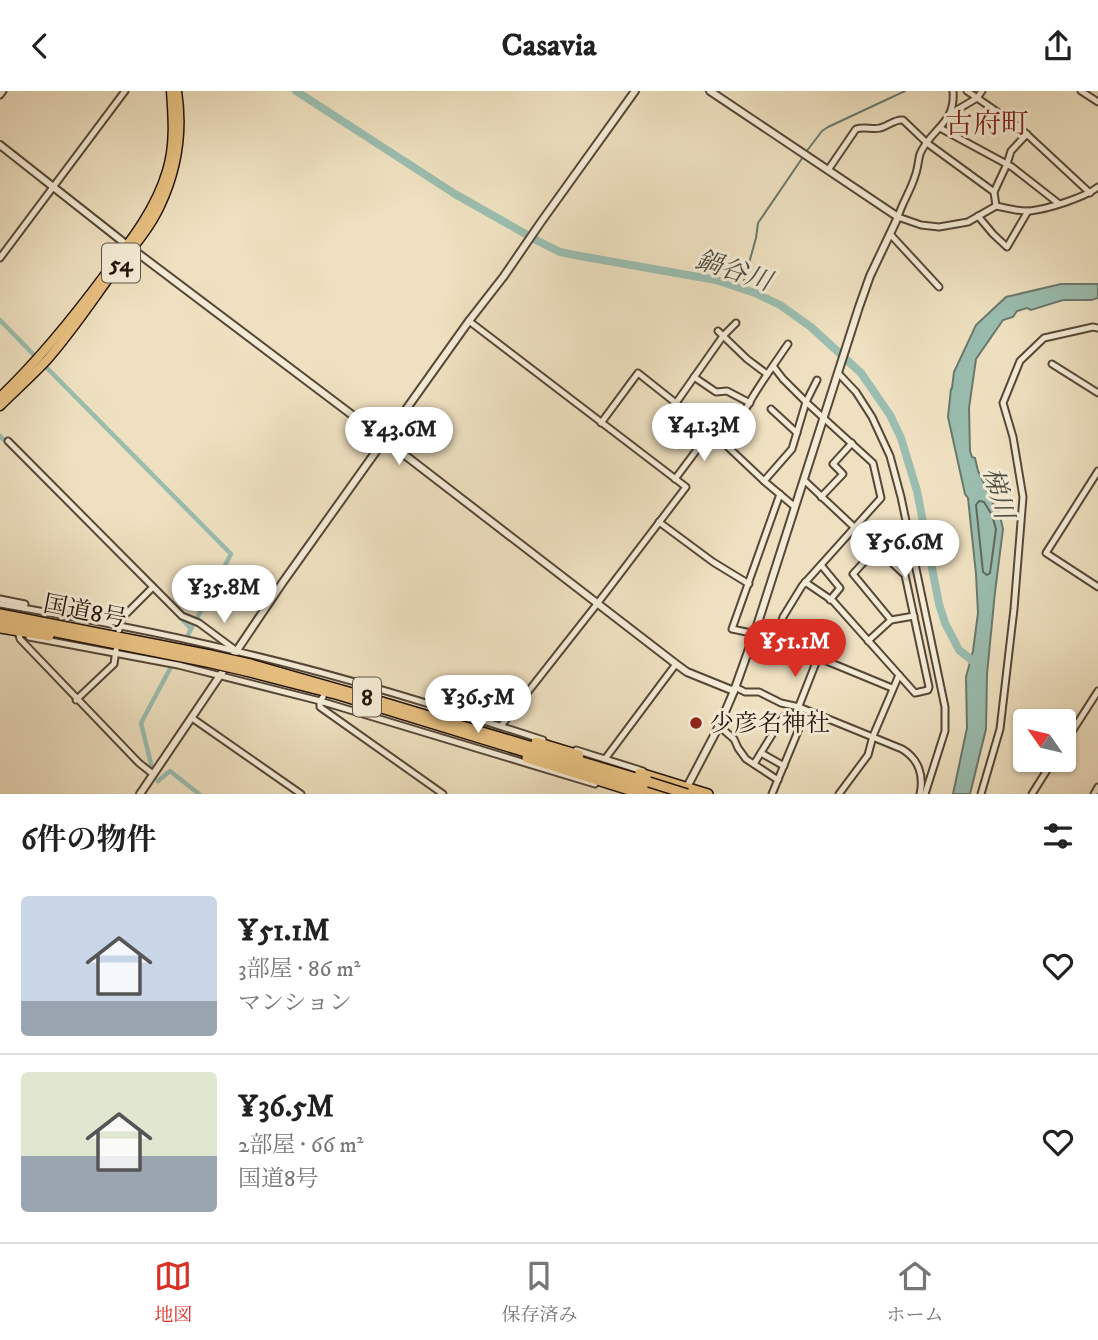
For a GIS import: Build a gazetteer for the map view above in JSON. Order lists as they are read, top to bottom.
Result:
{
  "streets": {
    "highway": ["国道8号", "8"],
    "main road": ["54"]
  },
  "crossings": [
    ["国道8号", "8"]
  ],
  "districts": ["古府町"],
  "water": ["鍋谷川", "梯川"],
  "places": ["少彦名神社"],
  "north": "top left",
  "page": {
    "header": "Casavia",
    "price": [
      "¥41.3M",
      "¥43.6M",
      "¥56.6M",
      "¥35.8M",
      "¥51.1M",
      "¥36.5M"
    ],
    "heading": "6件の物件",
    "list": [
      {
        "name": "¥51.1M",
        "note": "3部屋 · 86 m² · マンション"
      },
      {
        "name": "¥36.5M",
        "note": "2部屋 · 66 m² · 国道8号"
      }
    ],
    "tabs": ["地図", "保存済み", "ホーム"]
  }
}
